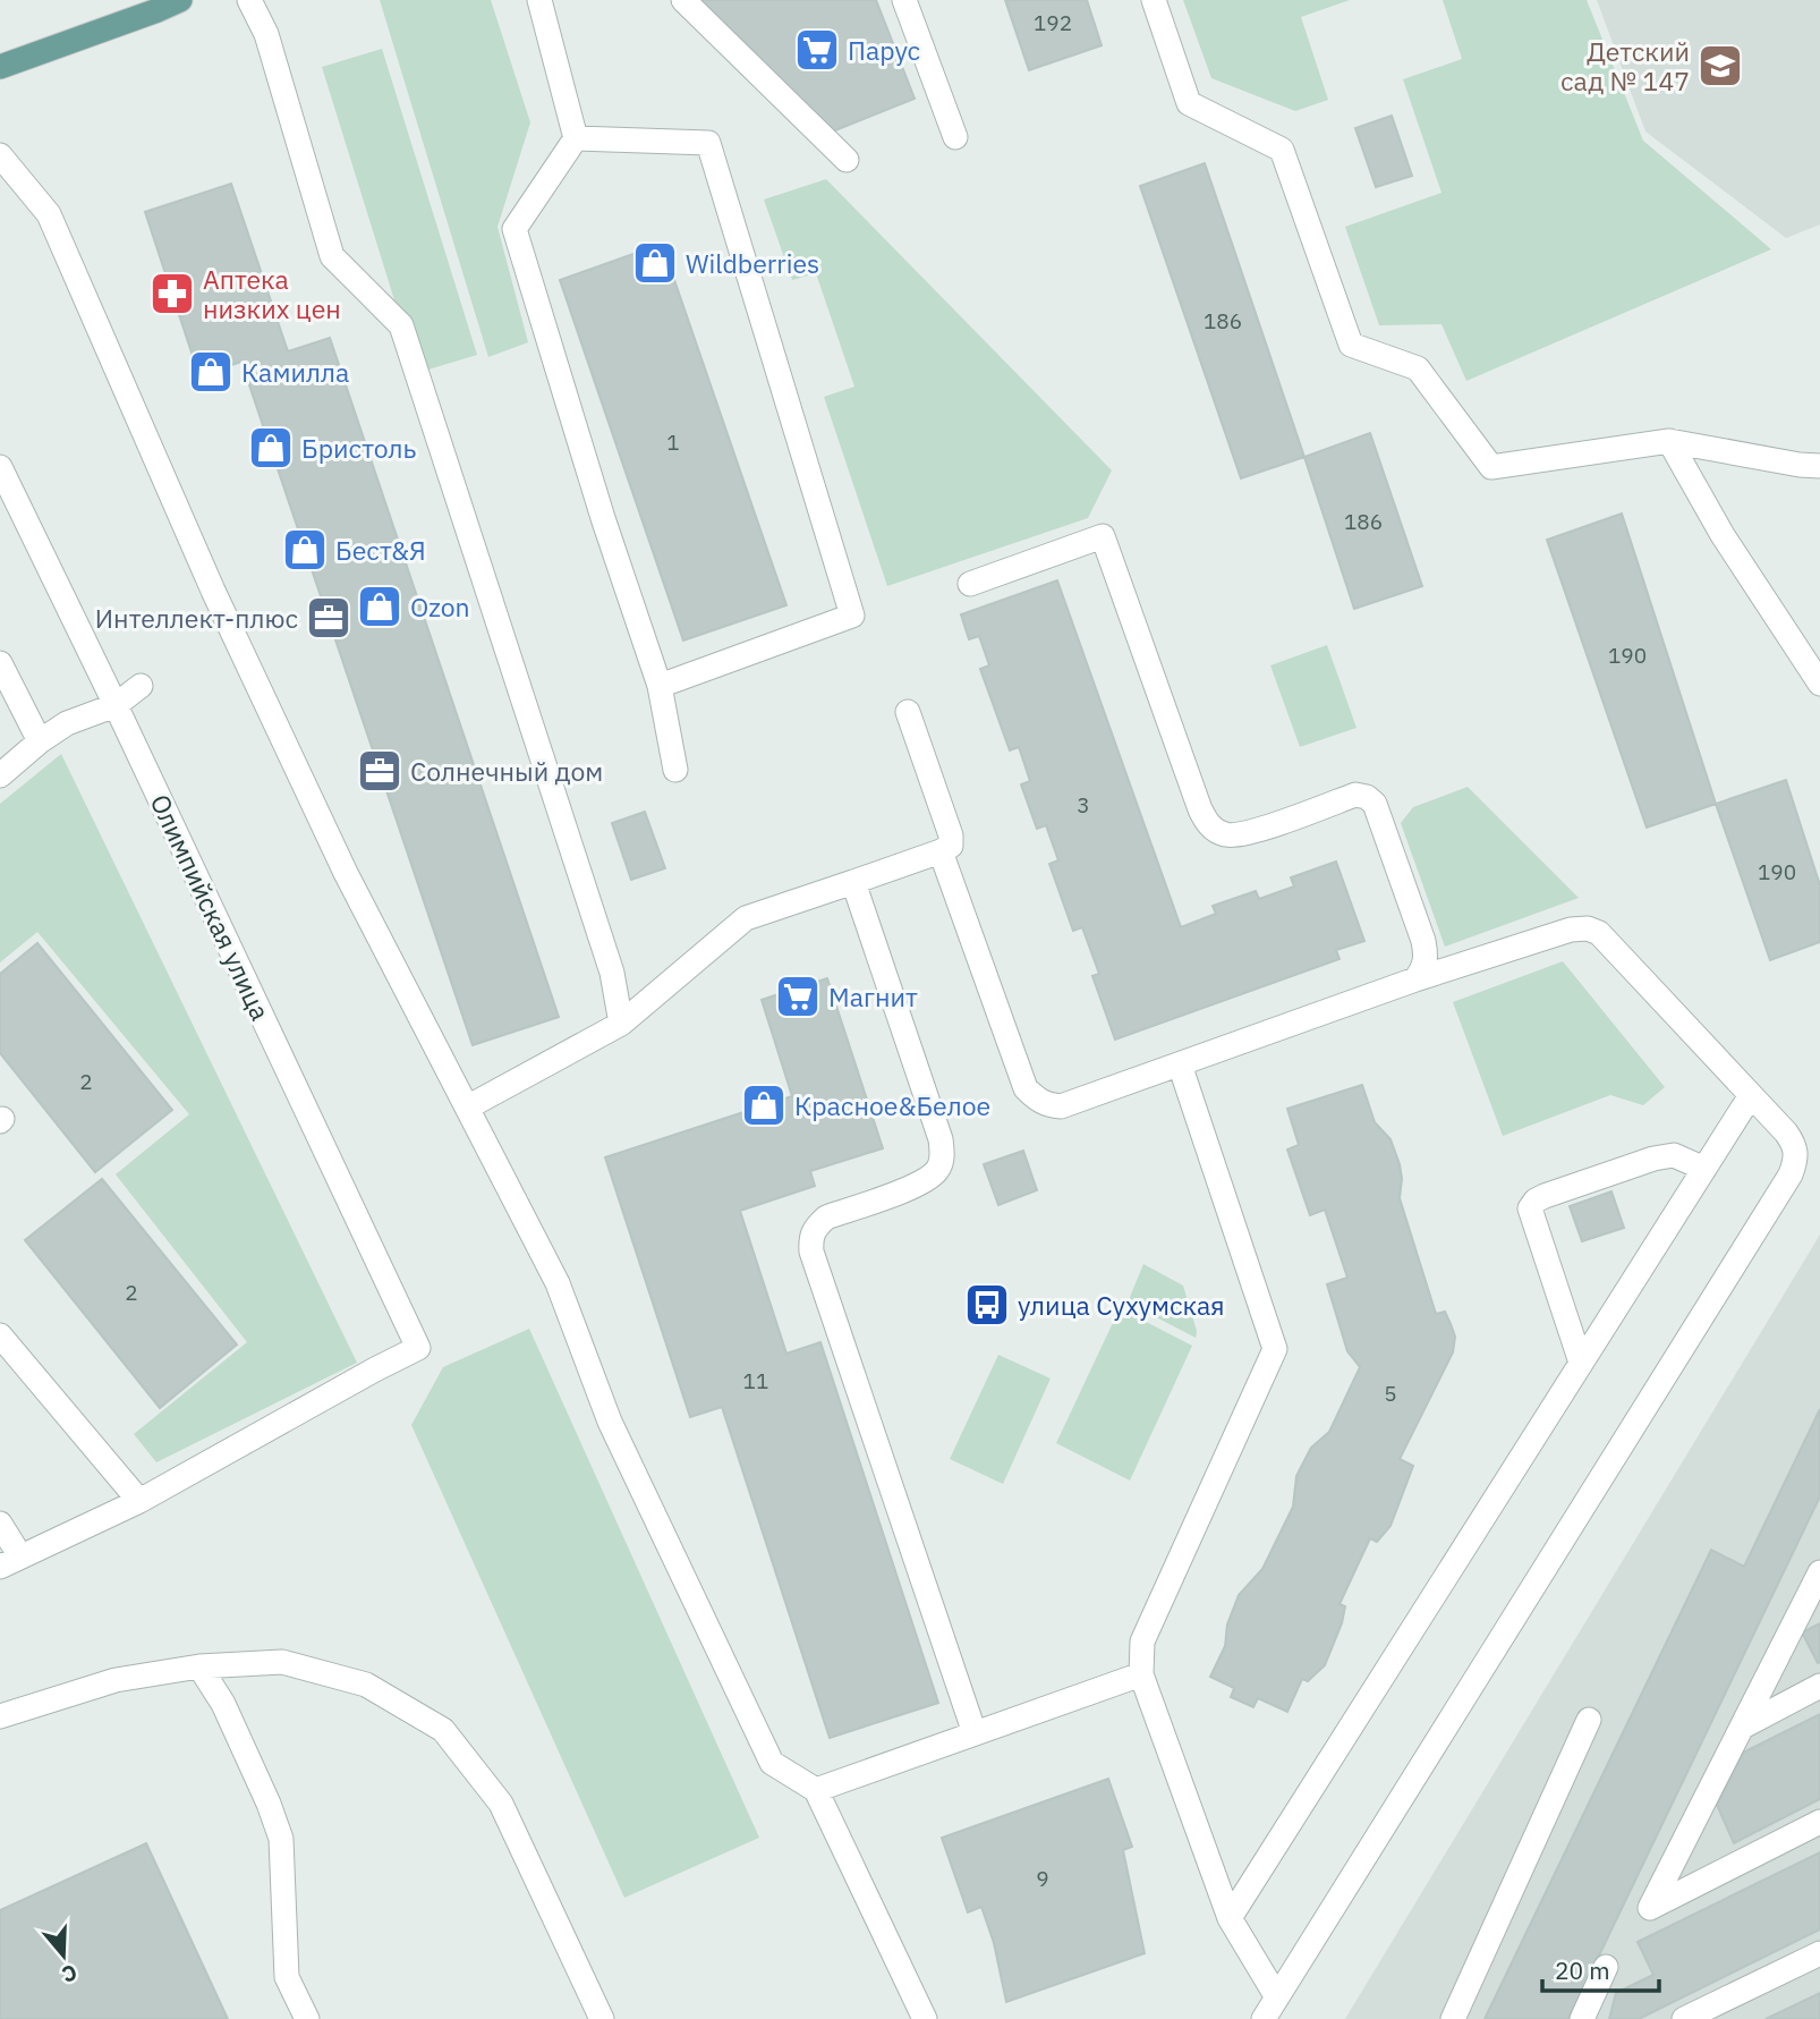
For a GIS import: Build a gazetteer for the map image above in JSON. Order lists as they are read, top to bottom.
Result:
{
  "streets": {
    "street": ["Олимпийская улица"]
  },
  "places": {
    "supermarket": ["Парус", "Магнит"],
    "school or university": ["Детский сад № 147"],
    "shop": [
      "Wildberries",
      "Камилла",
      "Бристоль",
      "Бест&Я",
      "Ozon",
      "Красное&Белое"
    ],
    "pharmacy": ["Аптека низких цен"],
    "office": ["Интеллект-плюс", "Солнечный дом"],
    "bus stop": ["улица Сухумская"]
  },
  "house_numbers": [
    "192",
    "186",
    "1",
    "186",
    "190",
    "3",
    "190",
    "2",
    "2",
    "11",
    "5",
    "9"
  ],
  "scale_bar": "20 m",
  "north": "bottom"
}
